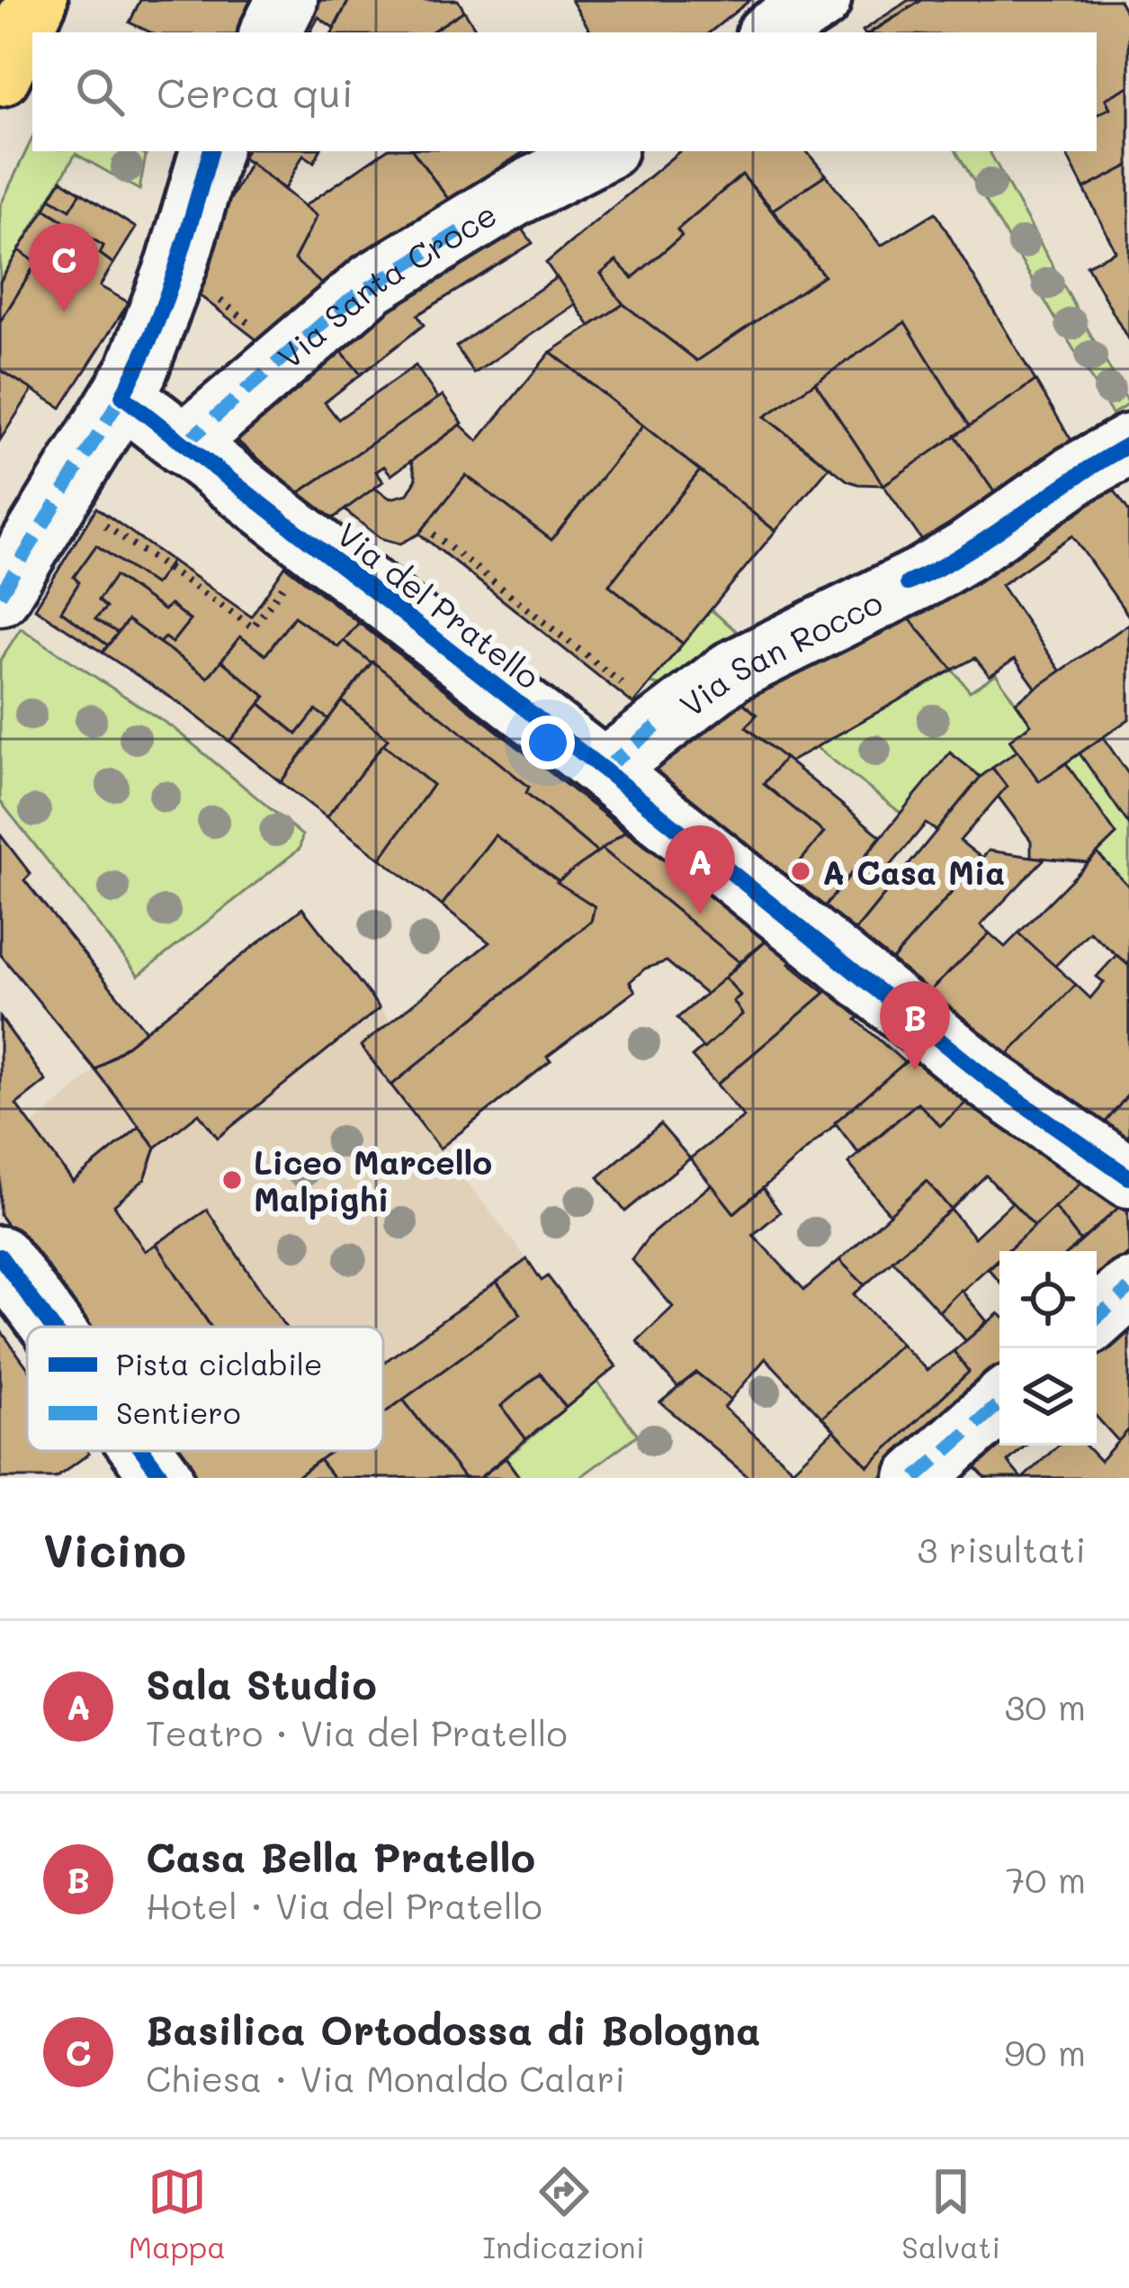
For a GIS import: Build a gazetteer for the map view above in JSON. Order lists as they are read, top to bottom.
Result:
{
  "streets": {
    "street": ["Via Santa Croce", "Via del Pratello", "Via San Rocco"]
  },
  "crossings": [
    ["Via Santa Croce", "Via del Pratello"],
    ["Via del Pratello", "Via San Rocco"]
  ],
  "places": ["A Casa Mia", "Liceo Marcello Malpighi"],
  "legend": ["Pista ciclabile", "Sentiero"],
  "page": {
    "search": "Cerca qui",
    "pins": ["C", "A", "B"],
    "heading": ["Vicino", "3 risultati"],
    "list": [
      {
        "mark": "A",
        "name": "Sala Studio",
        "note": "Teatro · Via del Pratello",
        "value": "30 m"
      },
      {
        "mark": "B",
        "name": "Casa Bella Pratello",
        "note": "Hotel · Via del Pratello",
        "value": "70 m"
      },
      {
        "mark": "C",
        "name": "Basilica Ortodossa di Bologna",
        "note": "Chiesa · Via Monaldo Calari",
        "value": "90 m"
      }
    ],
    "nav": ["Mappa", "Indicazioni", "Salvati"]
  }
}
